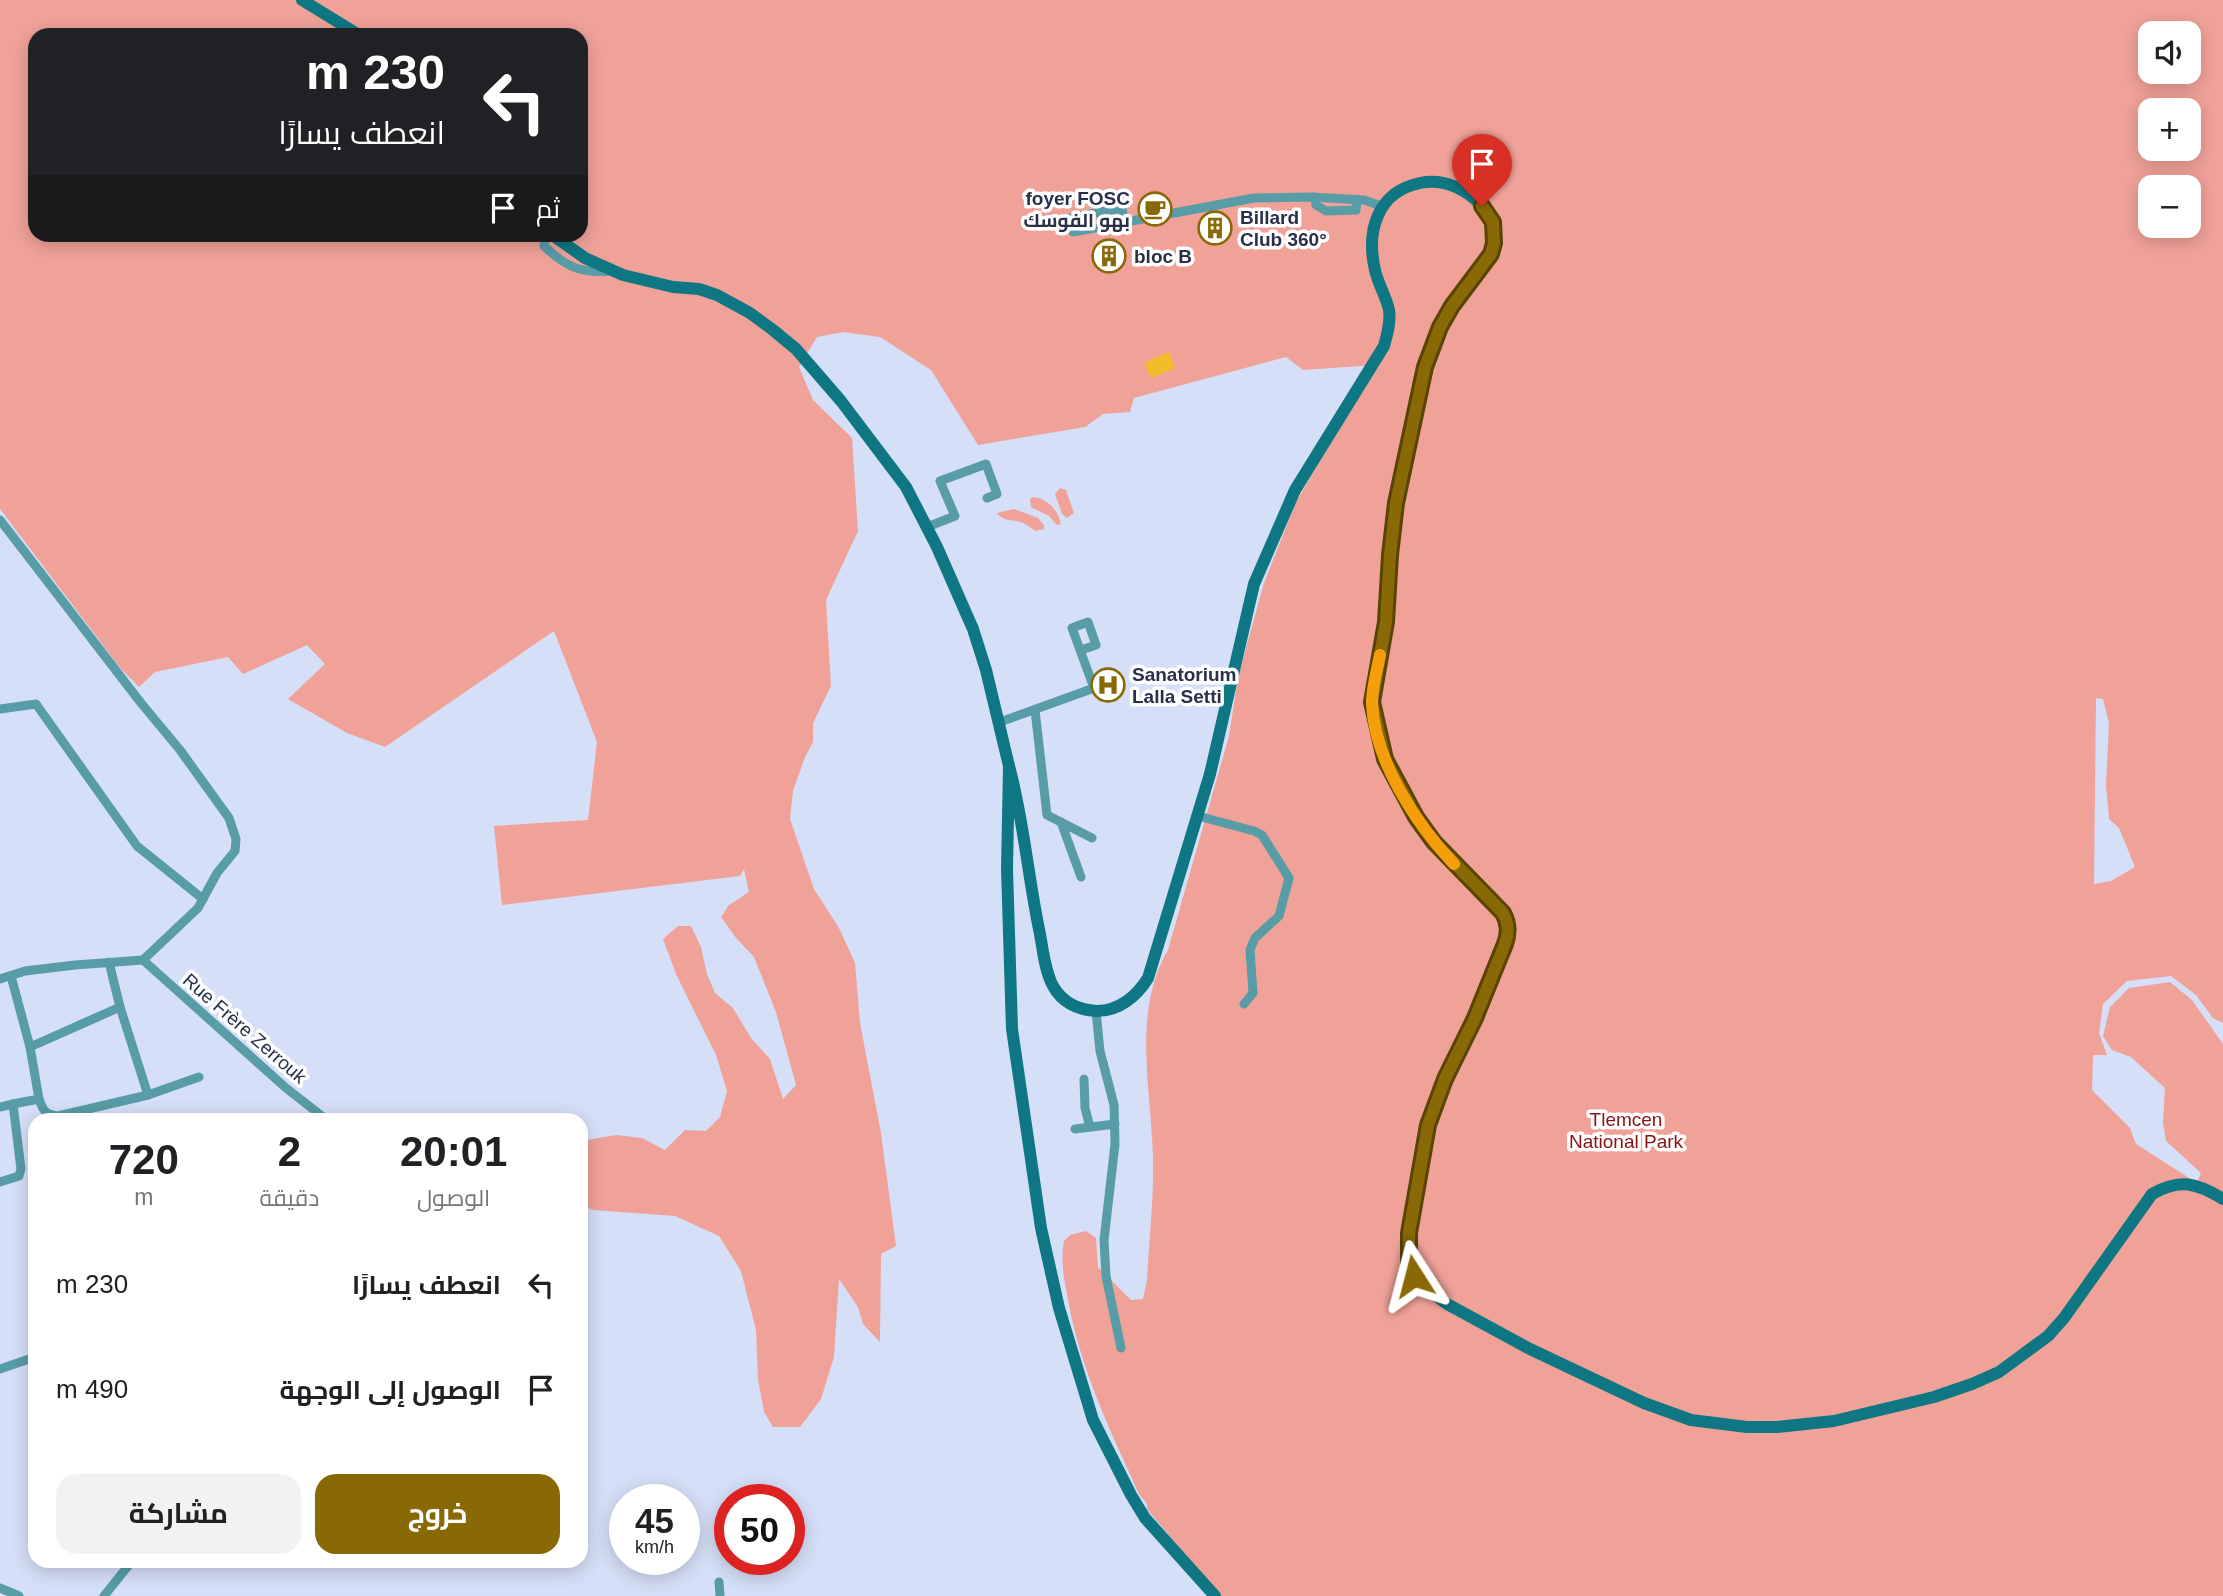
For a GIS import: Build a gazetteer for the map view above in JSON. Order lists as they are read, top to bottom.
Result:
{
  "streets": {
    "street": ["Rue Frère Zerrouk"]
  },
  "parks": ["Tlemcen National Park"],
  "places": {
    "cafe": ["foyer FOSC بهو الفوسك"],
    "building": ["Billard Club 360°", "bloc B"],
    "hospital": ["Sanatorium Lalla Setti"]
  },
  "page": {
    "map_buttons": ["+", "−"],
    "turn": ["230 m", "انعطف يسارًا"],
    "then": "ثم",
    "eta": [
      "20:01",
      "الوصول",
      "2",
      "دقيقة",
      "720",
      "m"
    ],
    "list": [
      {
        "name": "انعطف يسارًا",
        "value": "230 m"
      },
      {
        "name": "الوصول إلى الوجهة",
        "value": "490 m"
      }
    ],
    "buttons": ["خروج", "مشاركة"],
    "speed": "45 km/h",
    "limit": "50"
  }
}
